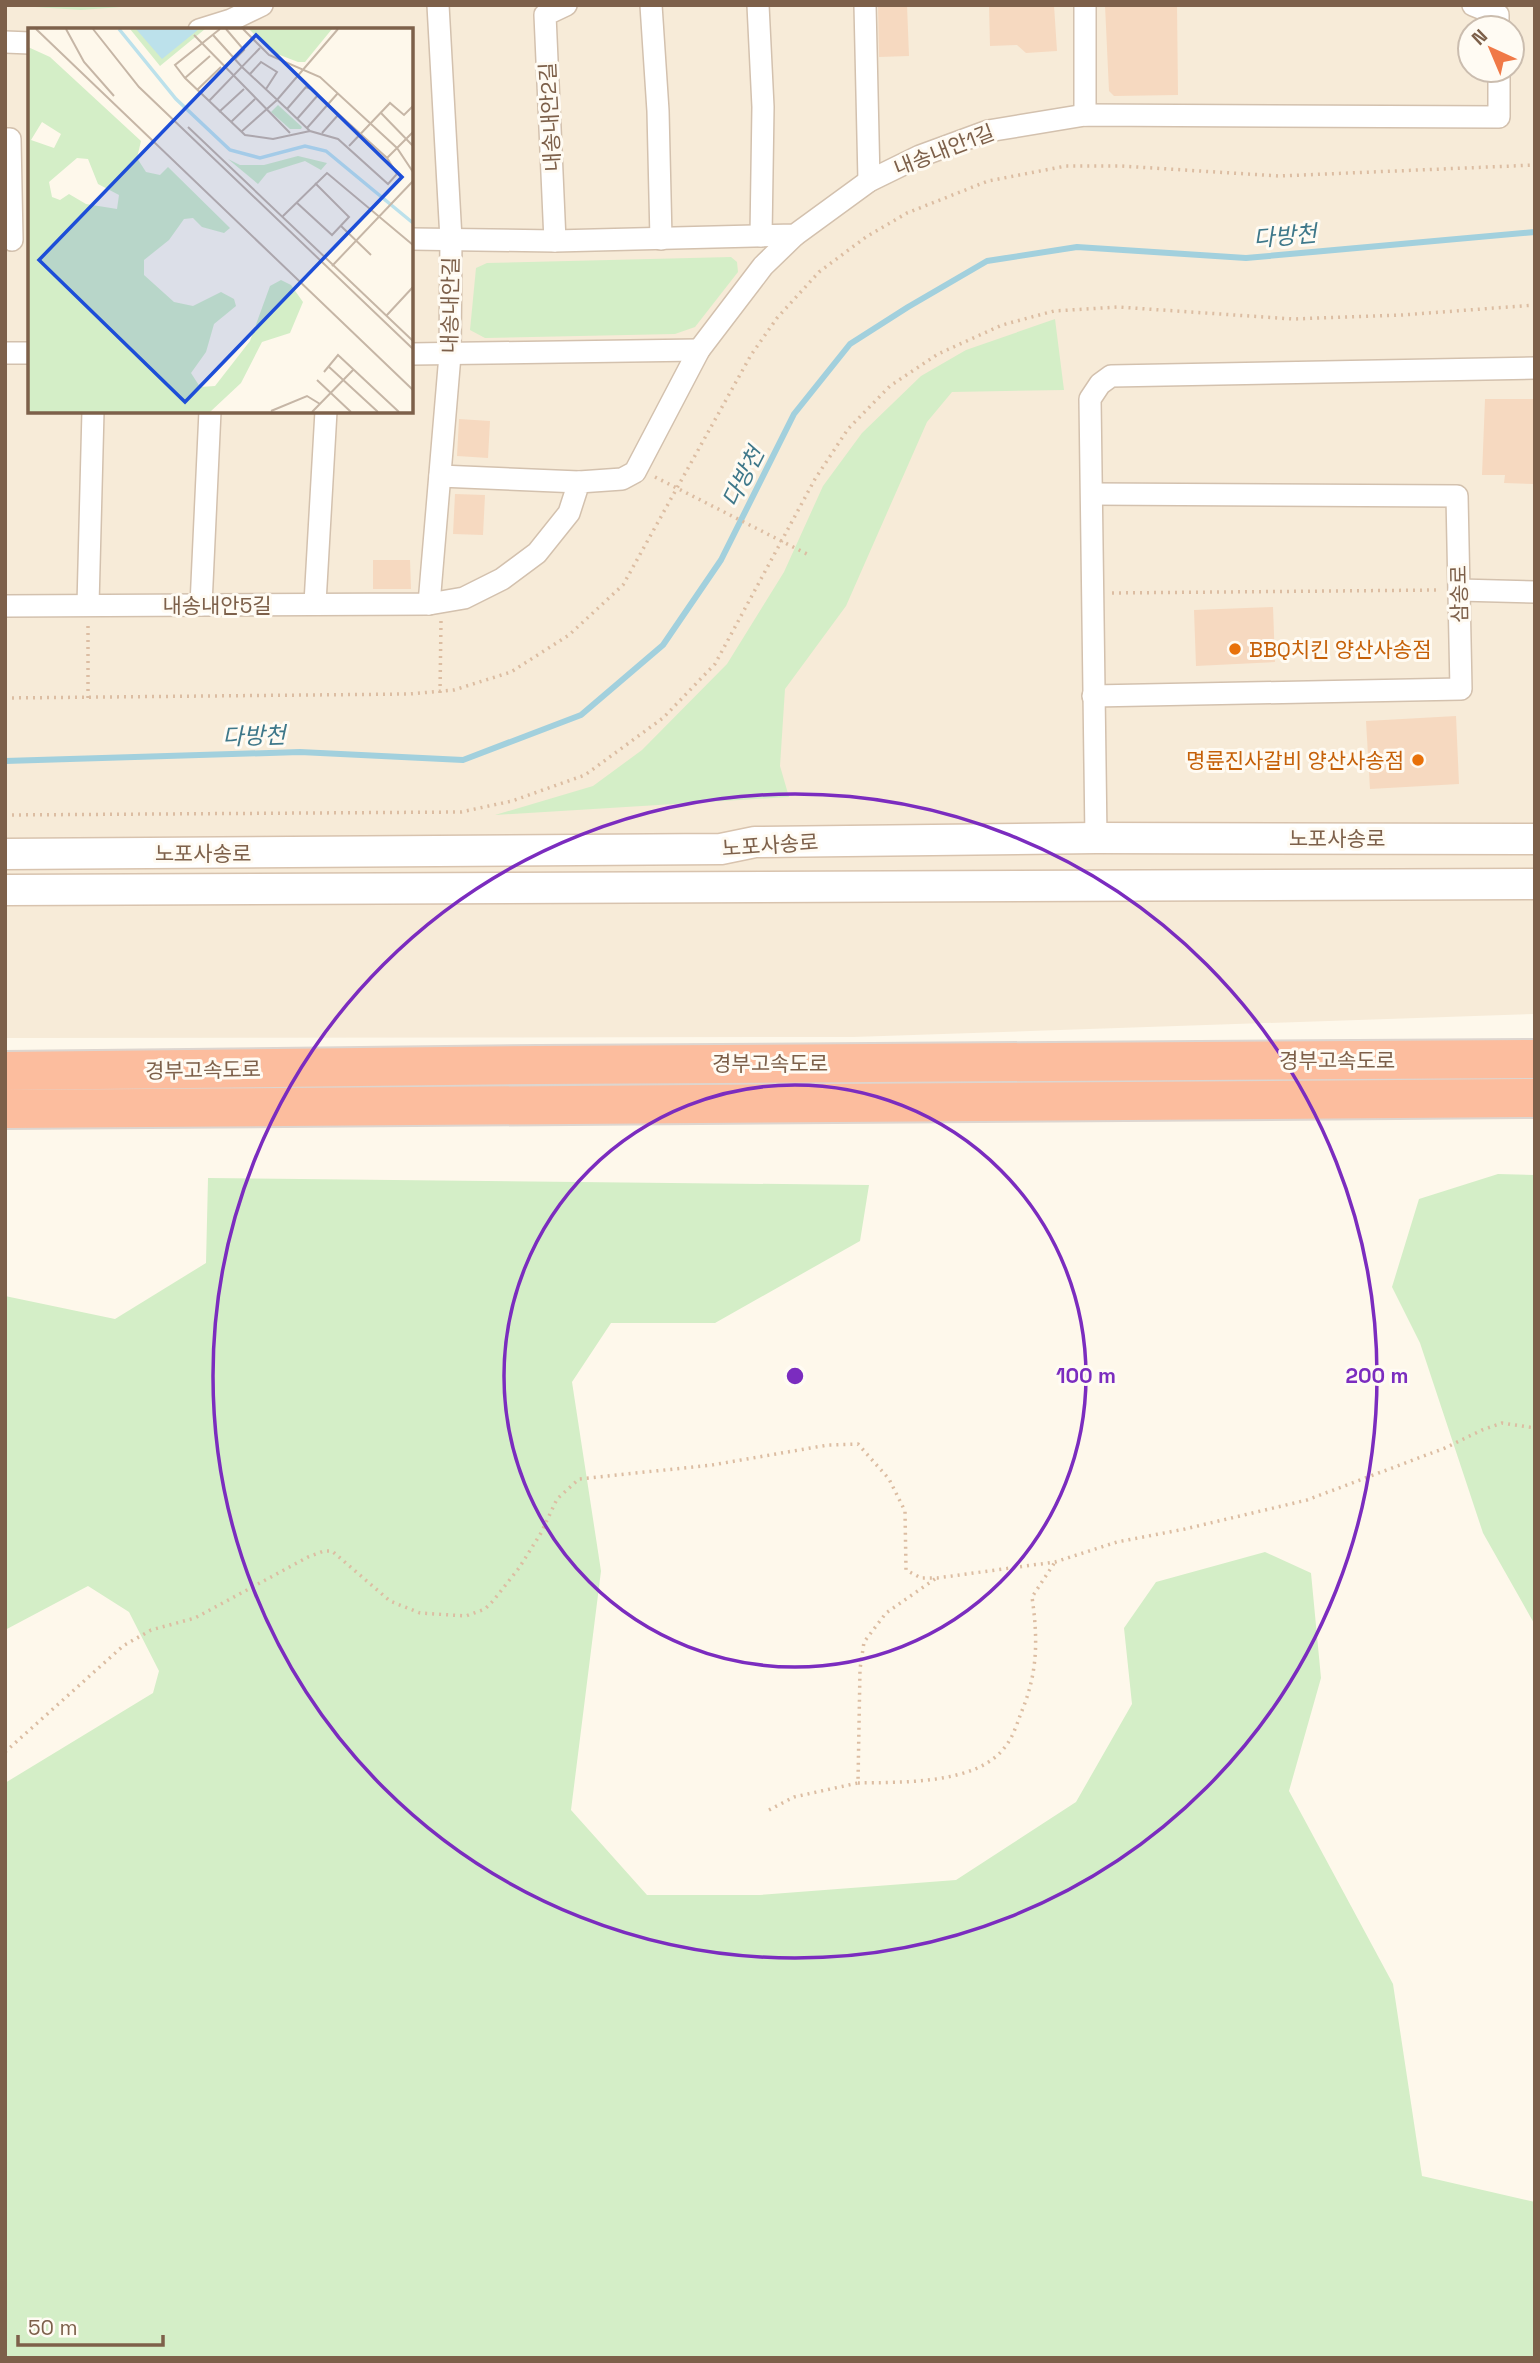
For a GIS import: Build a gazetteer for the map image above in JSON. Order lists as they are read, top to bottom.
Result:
{
  "streets": {
    "highway": ["경부고속도로"],
    "main road": ["노포사송로"],
    "street": [
      "내송내안2길",
      "내송내안1길",
      "내송내안길",
      "삼송로",
      "내송내안5길"
    ]
  },
  "crossings": [
    ["내송내안길", "내송내안5길"]
  ],
  "water": ["다방천"],
  "places": ["BBQ치킨 양산사송점", "명륜진사갈비 양산사송점"],
  "scale_bar": "50 m",
  "north": "top left",
  "rings": ["100 m", "200 m"]
}
